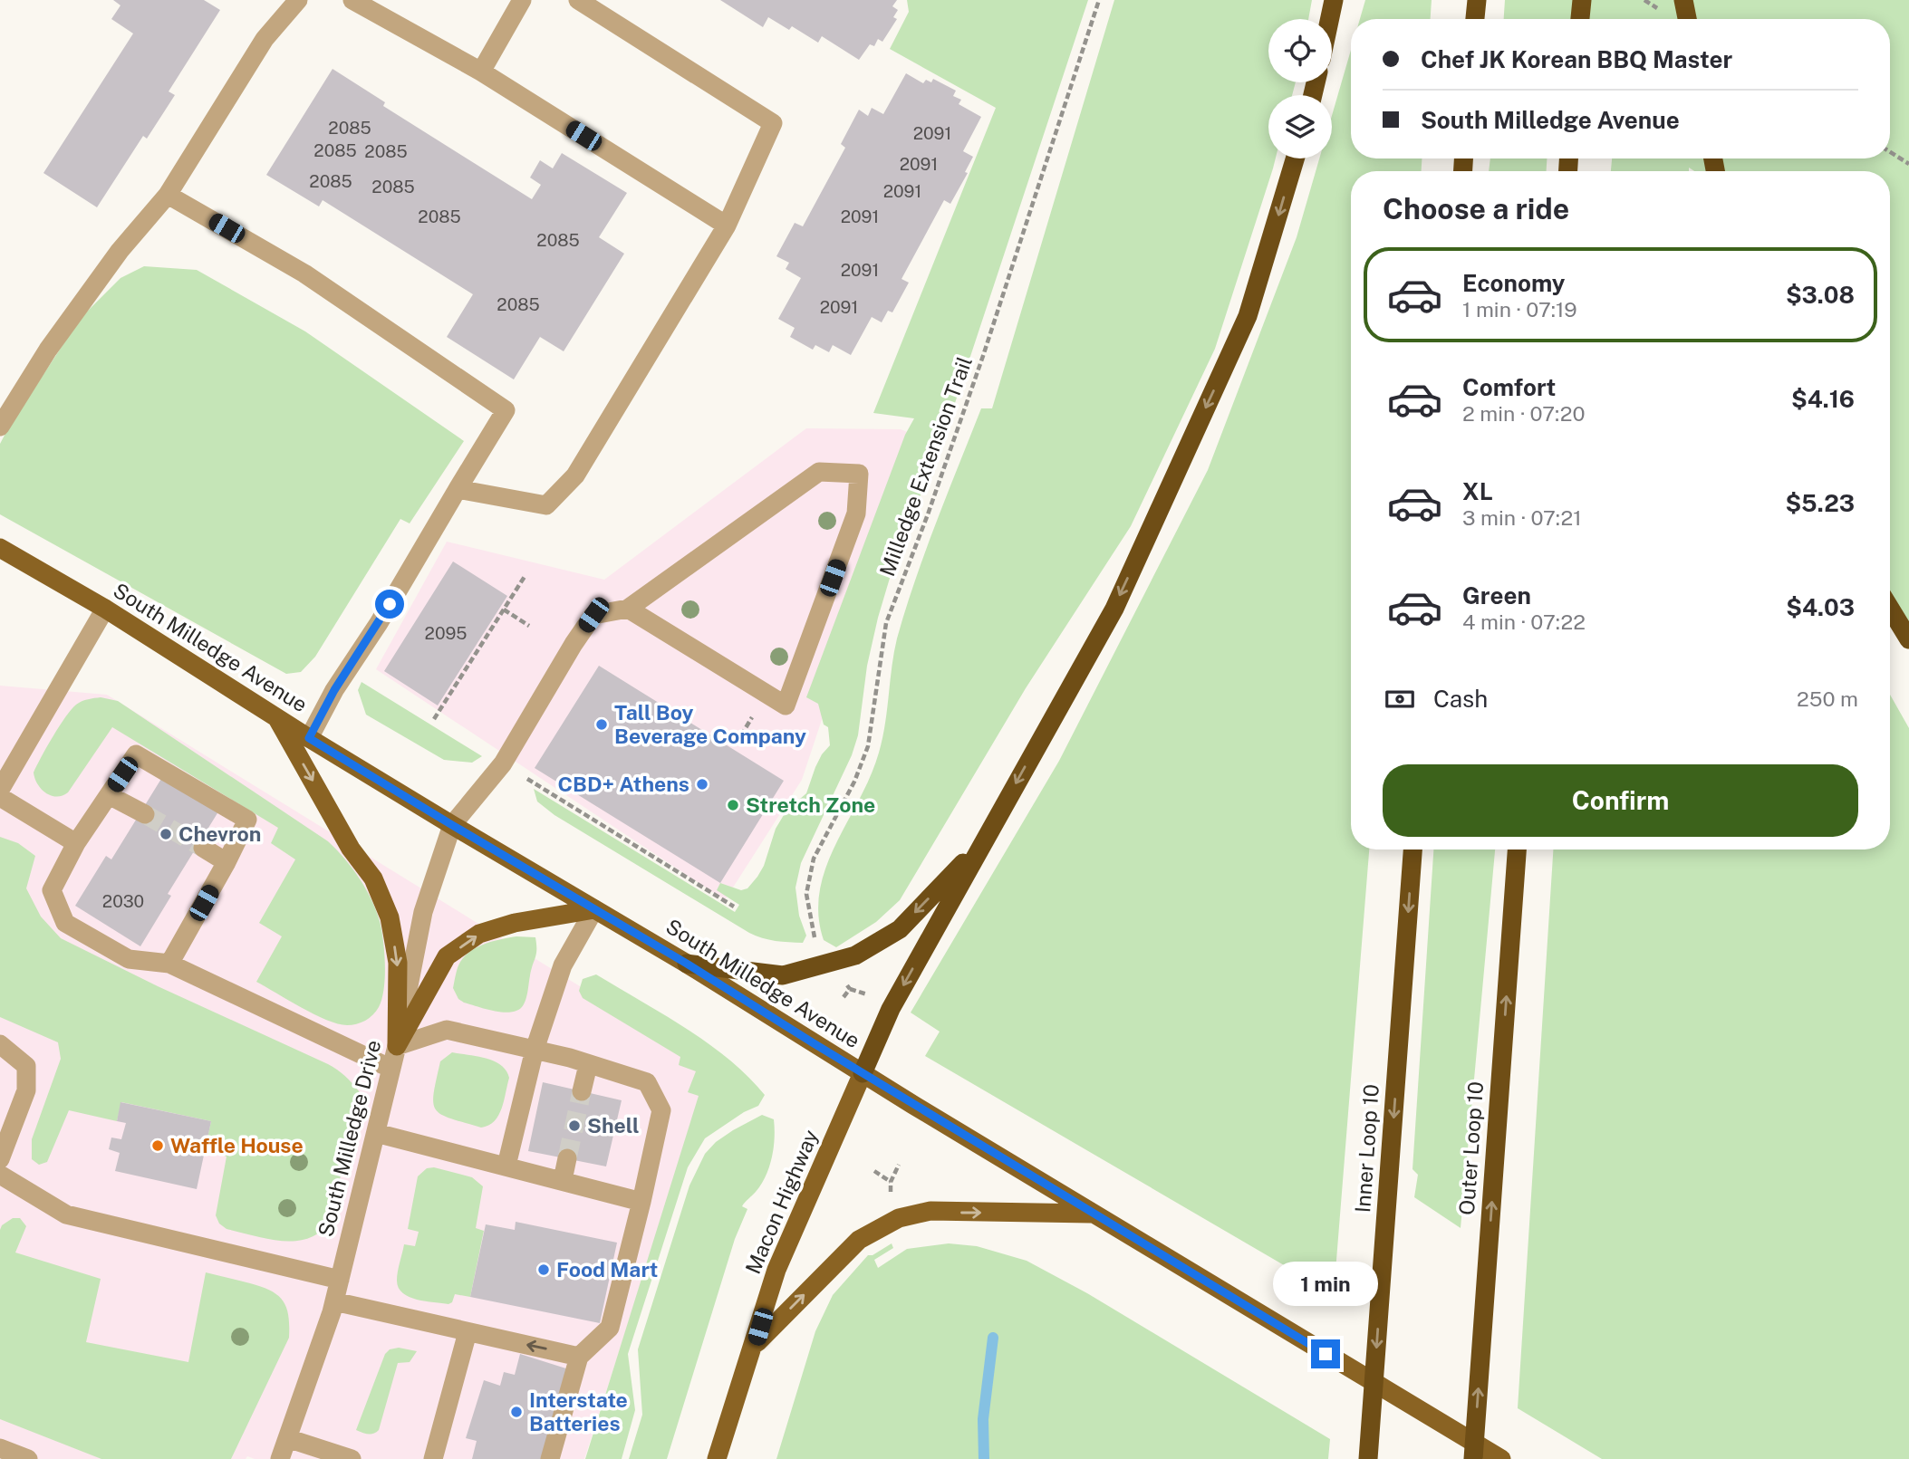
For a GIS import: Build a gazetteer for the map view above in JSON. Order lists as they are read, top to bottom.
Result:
{
  "streets": {
    "highway": ["Inner Loop 10", "Outer Loop 10"],
    "main road": ["South Milledge Avenue", "Macon Highway"],
    "street": ["South Milledge Drive"],
    "path": ["Milledge Extension Trail"]
  },
  "crossings": [
    ["South Milledge Avenue", "South Milledge Drive"],
    ["South Milledge Avenue", "Macon Highway"]
  ],
  "one_way": ["Inner Loop 10", "Outer Loop 10"],
  "places": [
    "Tall Boy Beverage Company",
    "CBD+ Athens",
    "Stretch Zone",
    "Chevron",
    "Shell",
    "Waffle House",
    "Food Mart",
    "Interstate Batteries"
  ],
  "house_numbers": [
    "2085",
    "2091",
    "2085",
    "2085",
    "2091",
    "2085",
    "2085",
    "2091",
    "2085",
    "2091",
    "2085",
    "2091",
    "2085",
    "2091",
    "2095",
    "2030"
  ],
  "page": {
    "banner": ["Chef JK Korean BBQ Master", "South Milledge Avenue"],
    "heading": "Choose a ride",
    "list": [
      {
        "name": "Economy",
        "note": "1 min · 07:19",
        "value": "$3.08"
      },
      {
        "name": "Comfort",
        "note": "2 min · 07:20",
        "value": "$4.16"
      },
      {
        "name": "XL",
        "note": "3 min · 07:21",
        "value": "$5.23"
      },
      {
        "name": "Green",
        "note": "4 min · 07:22",
        "value": "$4.03"
      }
    ],
    "pay": ["Cash", "250 m"],
    "buttons": "Confirm",
    "bubble": "1 min"
  }
}
